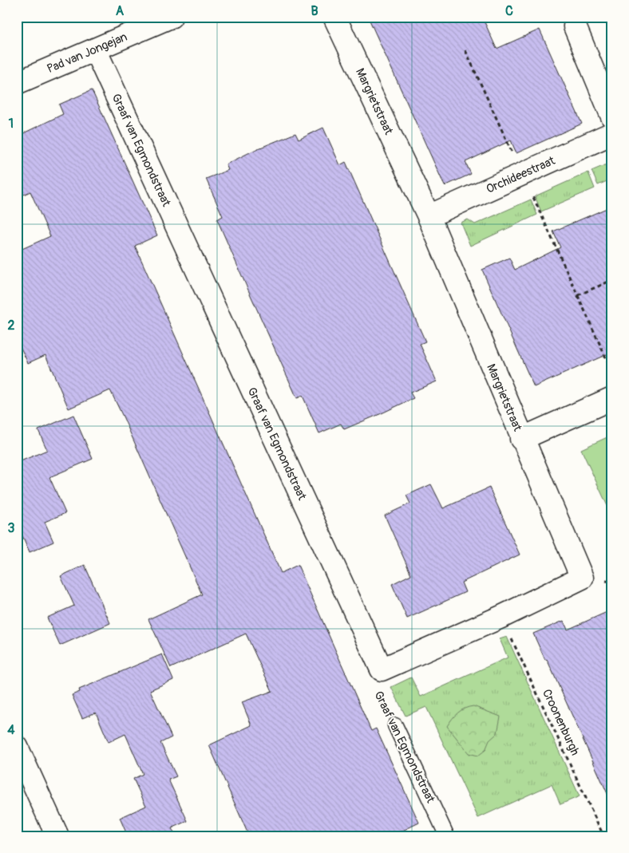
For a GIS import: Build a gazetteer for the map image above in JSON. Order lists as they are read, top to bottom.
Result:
{
  "streets": {
    "street": [
      "Pad van Jongejan",
      "Margrietstraat",
      "Graaf van Egmondstraat",
      "Orchideestraat"
    ],
    "path": ["Croonenburgh"]
  },
  "crossings": [
    ["Pad van Jongejan", "Graaf van Egmondstraat"],
    ["Margrietstraat", "Graaf van Egmondstraat"],
    ["Margrietstraat", "Orchideestraat"],
    ["Margrietstraat", "Croonenburgh"]
  ],
  "grid": {
    "columns": ["A", "B", "C"],
    "rows": [
      "1",
      "2",
      "3",
      "4"
    ]
  }
}
